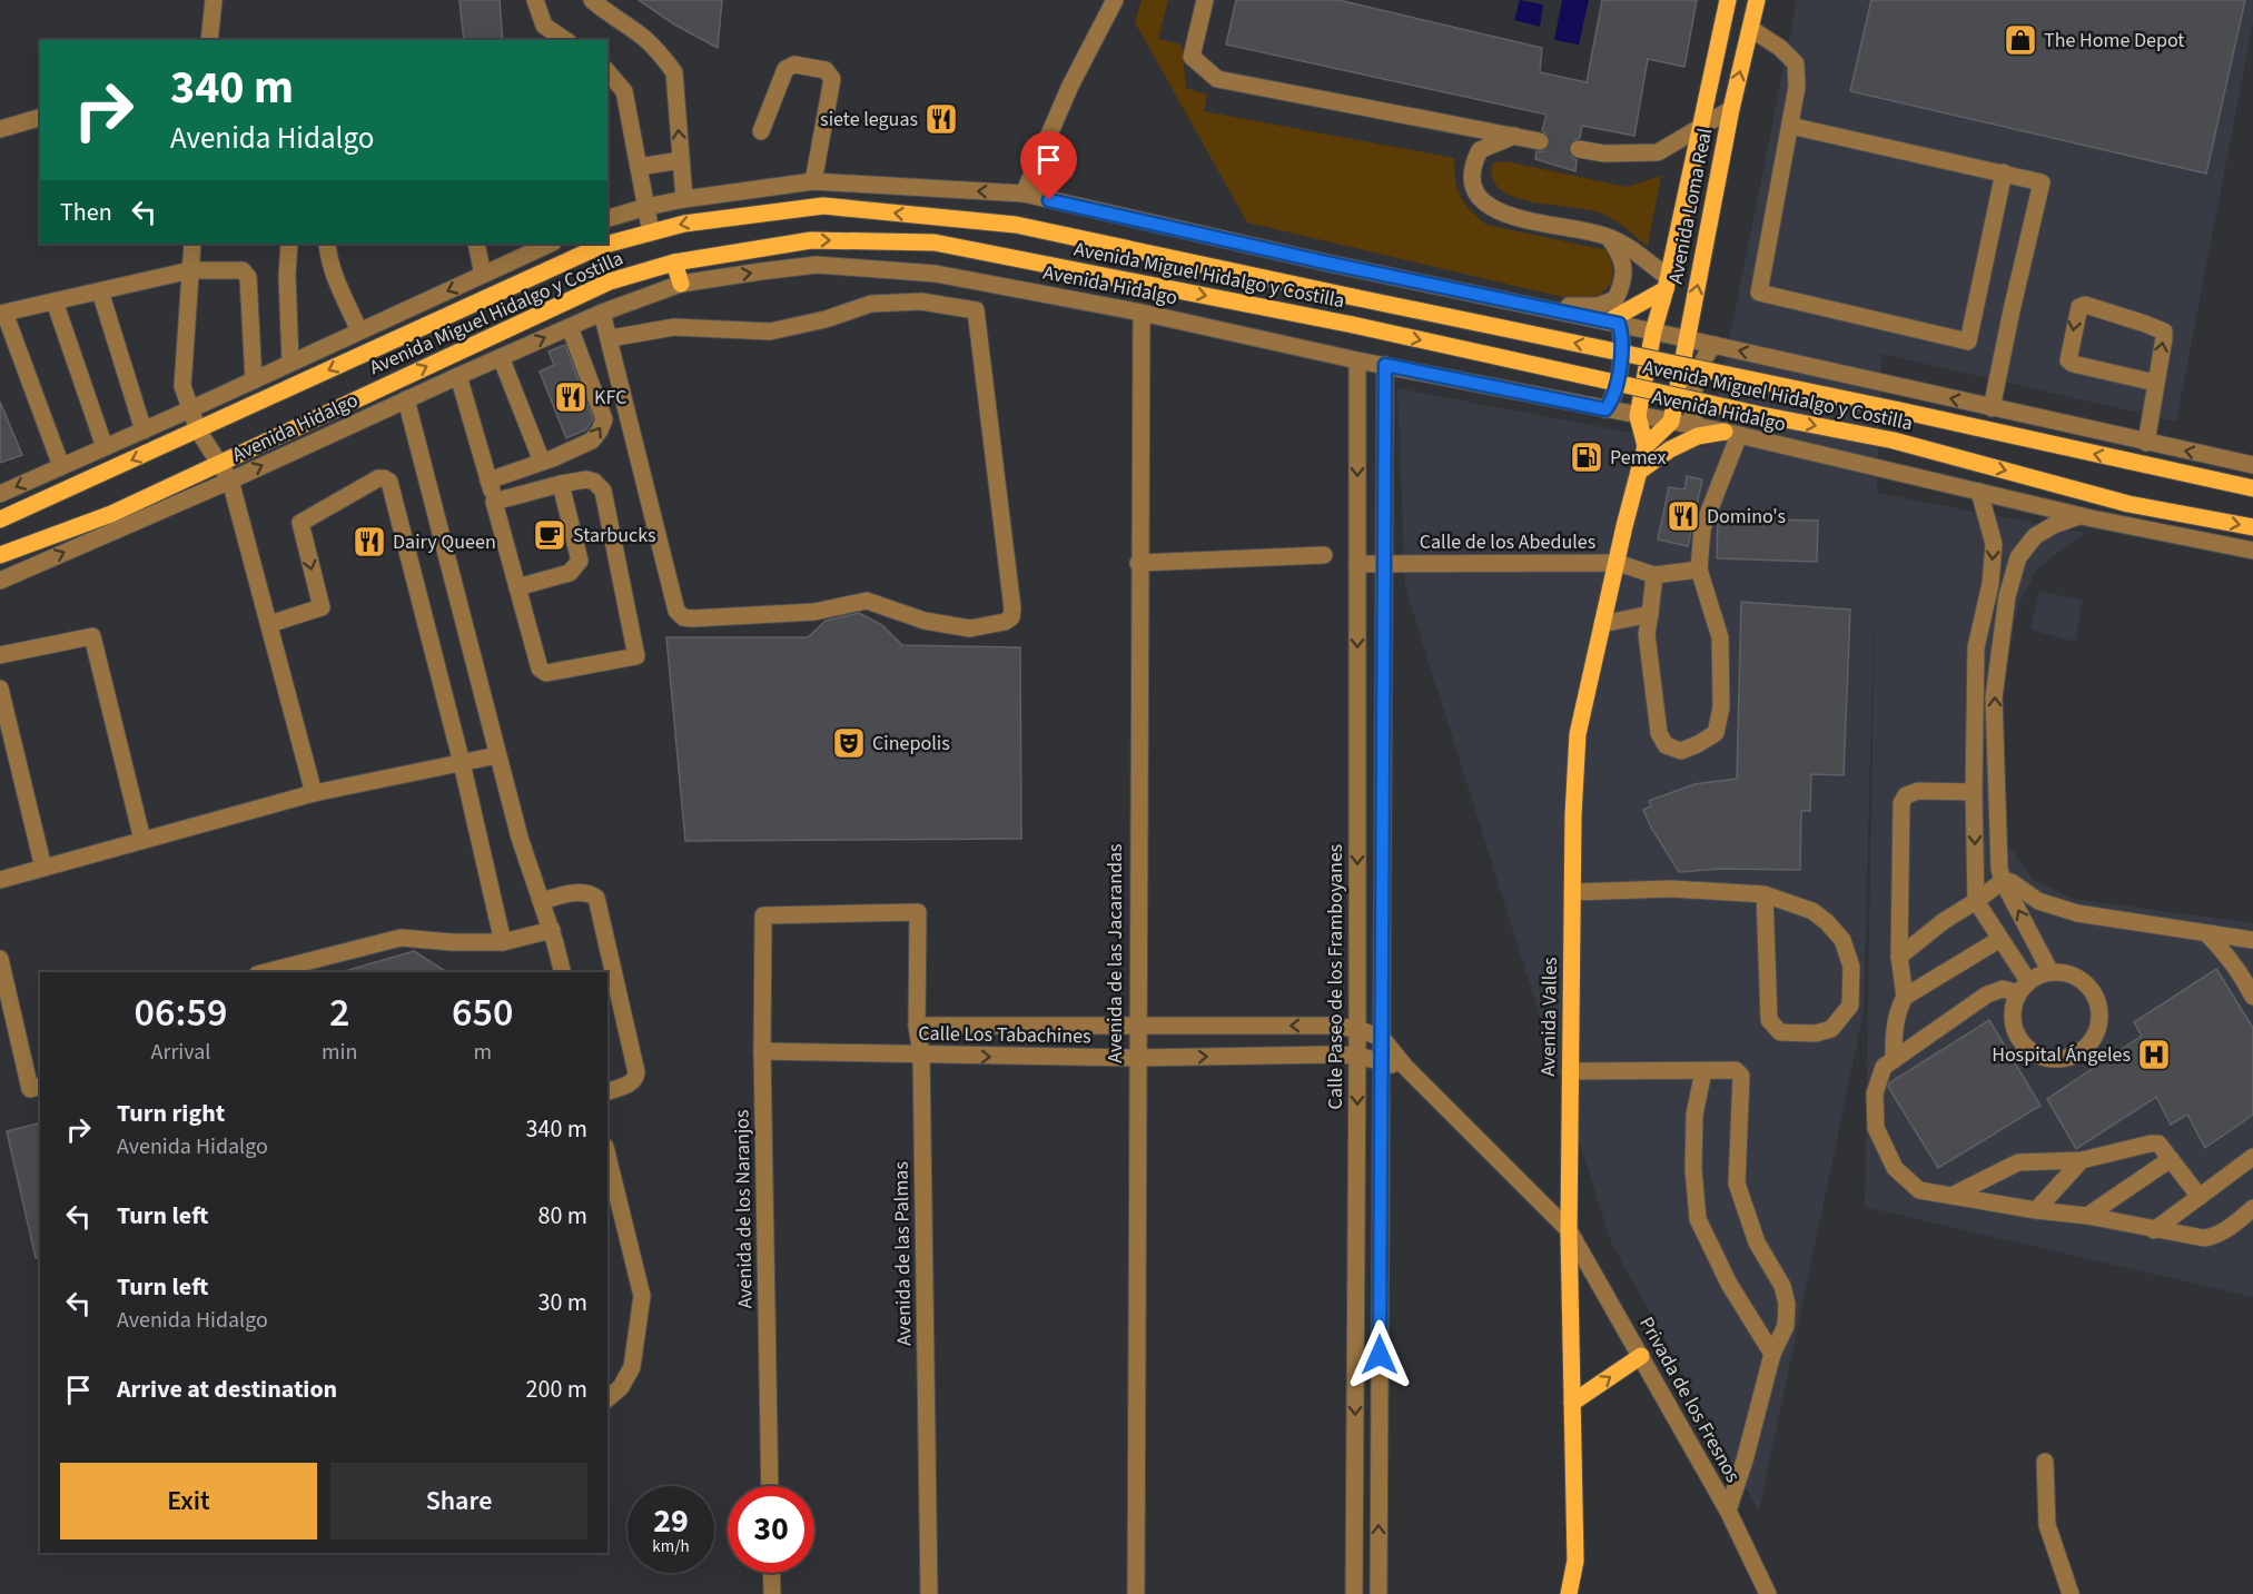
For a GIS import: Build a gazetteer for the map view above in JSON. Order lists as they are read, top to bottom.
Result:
{
  "streets": {
    "main road": ["Avenida Loma Real", "Avenida Miguel Hidalgo y Costilla", "Avenida Valles"],
    "street": [
      "Avenida Hidalgo",
      "Calle de los Abedules",
      "Avenida de las Jacarandas",
      "Calle Paseo de los Framboyanes",
      "Calle Los Tabachines",
      "Avenida de los Naranjos",
      "Avenida de las Palmas",
      "Privada de los Fresnos"
    ]
  },
  "crossings": [
    ["Avenida Loma Real", "Avenida Hidalgo"],
    ["Avenida Loma Real", "Avenida Valles"],
    ["Avenida Hidalgo", "Avenida de las Jacarandas"],
    ["Avenida Hidalgo", "Calle Paseo de los Framboyanes"],
    ["Avenida Hidalgo", "Avenida Valles"],
    ["Calle de los Abedules", "Calle Paseo de los Framboyanes"],
    ["Calle de los Abedules", "Avenida Valles"],
    ["Avenida de las Jacarandas", "Calle Los Tabachines"],
    ["Calle Paseo de los Framboyanes", "Calle Los Tabachines"],
    ["Avenida Valles", "Privada de los Fresnos"],
    ["Calle Los Tabachines", "Avenida de los Naranjos"],
    ["Calle Los Tabachines", "Avenida de las Palmas"],
    ["Avenida de los Naranjos", "Avenida de las Palmas"]
  ],
  "places": {
    "shop": ["The Home Depot"],
    "restaurant": [
      "siete leguas",
      "KFC",
      "Domino's",
      "Dairy Queen"
    ],
    "fuel station": ["Pemex"],
    "cafe": ["Starbucks"],
    "theatre": ["Cinepolis"],
    "hospital": ["Hospital Ángeles"]
  },
  "page": {
    "turn": ["340 m", "Avenida Hidalgo"],
    "then": "Then",
    "eta": [
      "06:59",
      "Arrival",
      "2",
      "min",
      "650",
      "m"
    ],
    "list": [
      {
        "name": "Turn right",
        "note": "Avenida Hidalgo",
        "value": "340 m"
      },
      {
        "name": "Turn left",
        "value": "80 m"
      },
      {
        "name": "Turn left",
        "note": "Avenida Hidalgo",
        "value": "30 m"
      },
      {
        "name": "Arrive at destination",
        "value": "200 m"
      }
    ],
    "buttons": ["Exit", "Share"],
    "speed": "29 km/h",
    "limit": "30"
  }
}
